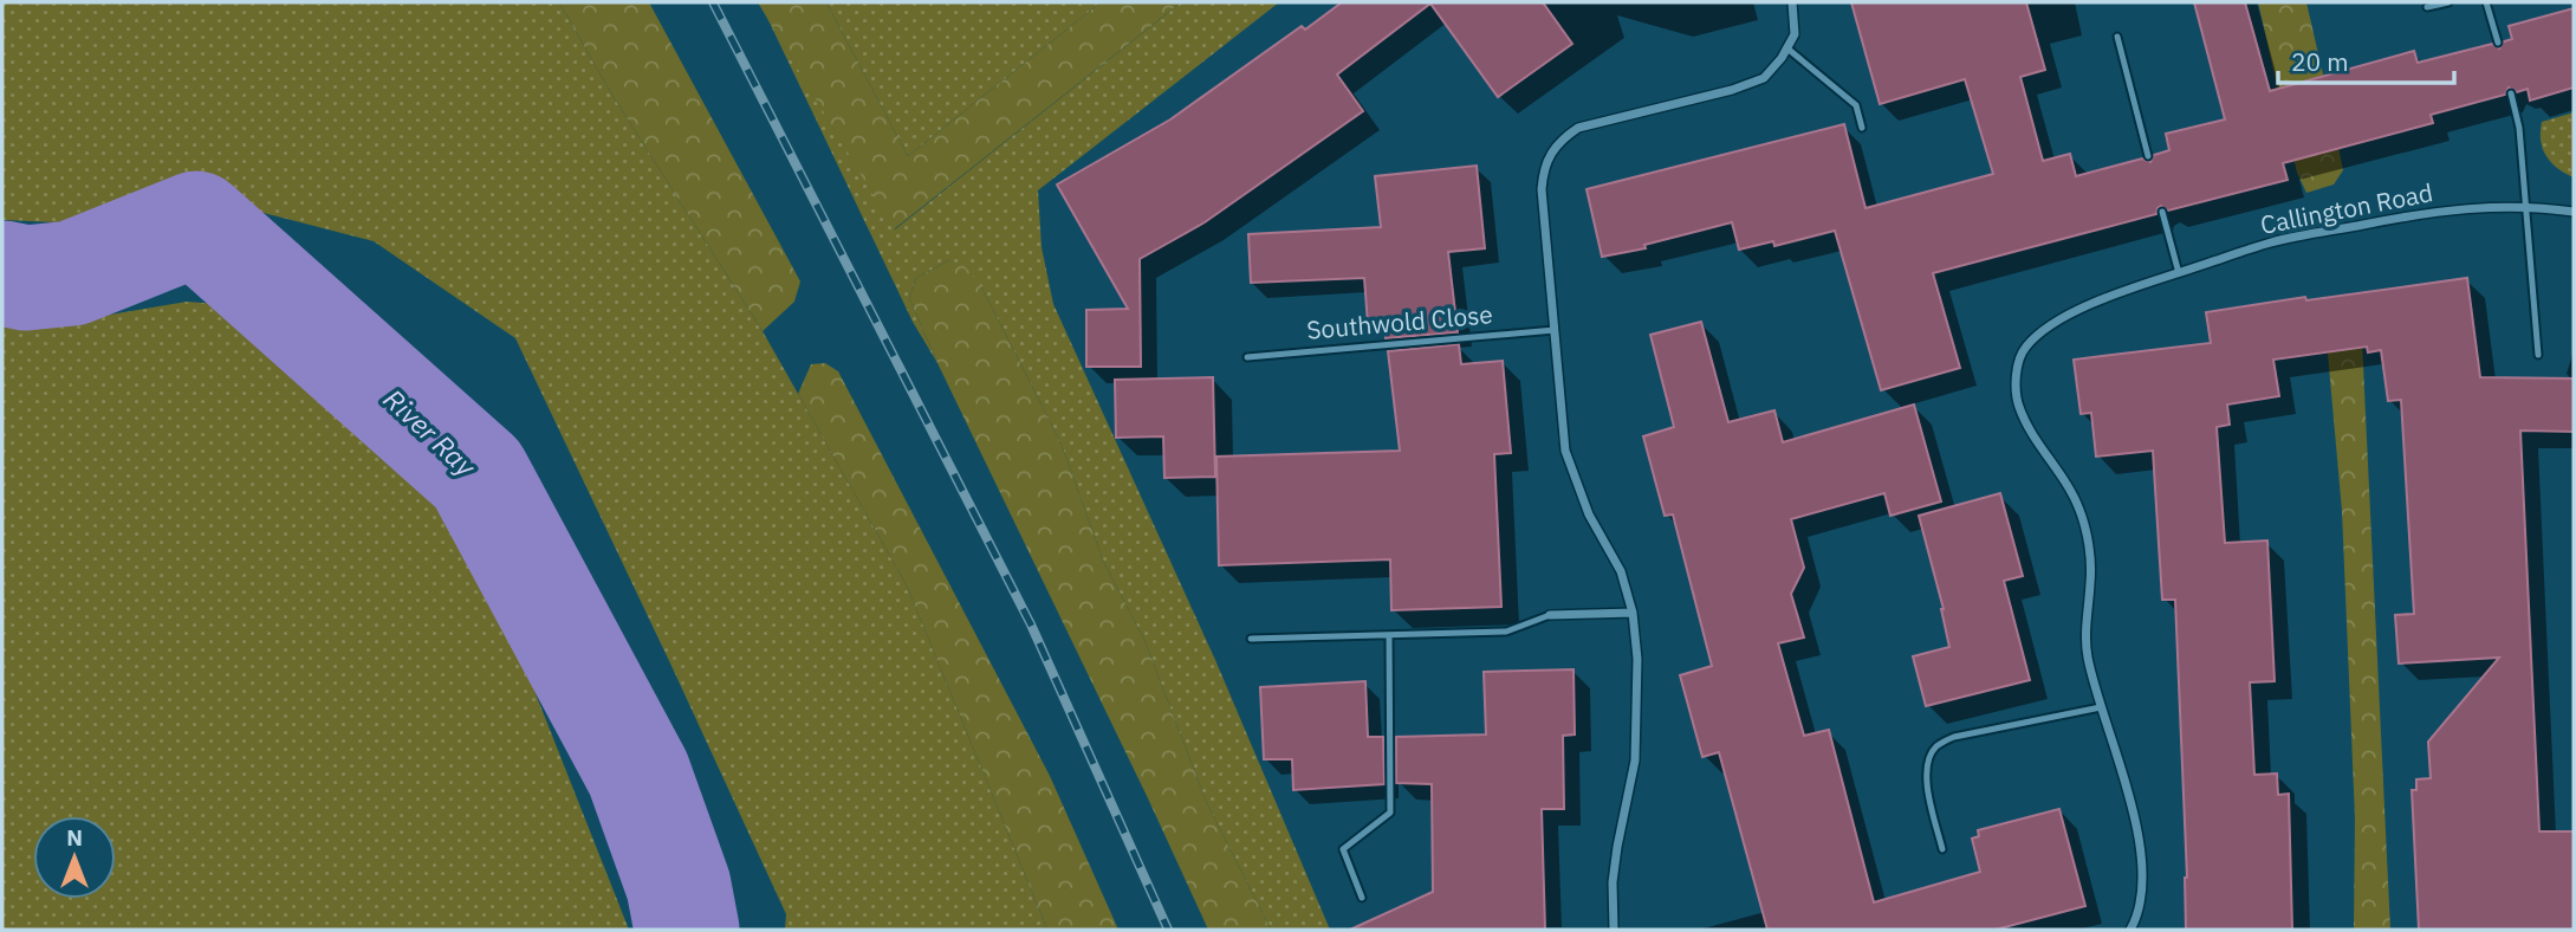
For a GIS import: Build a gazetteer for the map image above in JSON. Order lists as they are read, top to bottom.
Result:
{
  "streets": {
    "street": ["Callington Road"],
    "lane": ["Southwold Close"]
  },
  "water": ["River Ray"],
  "scale_bar": "20 m",
  "north": "top"
}
